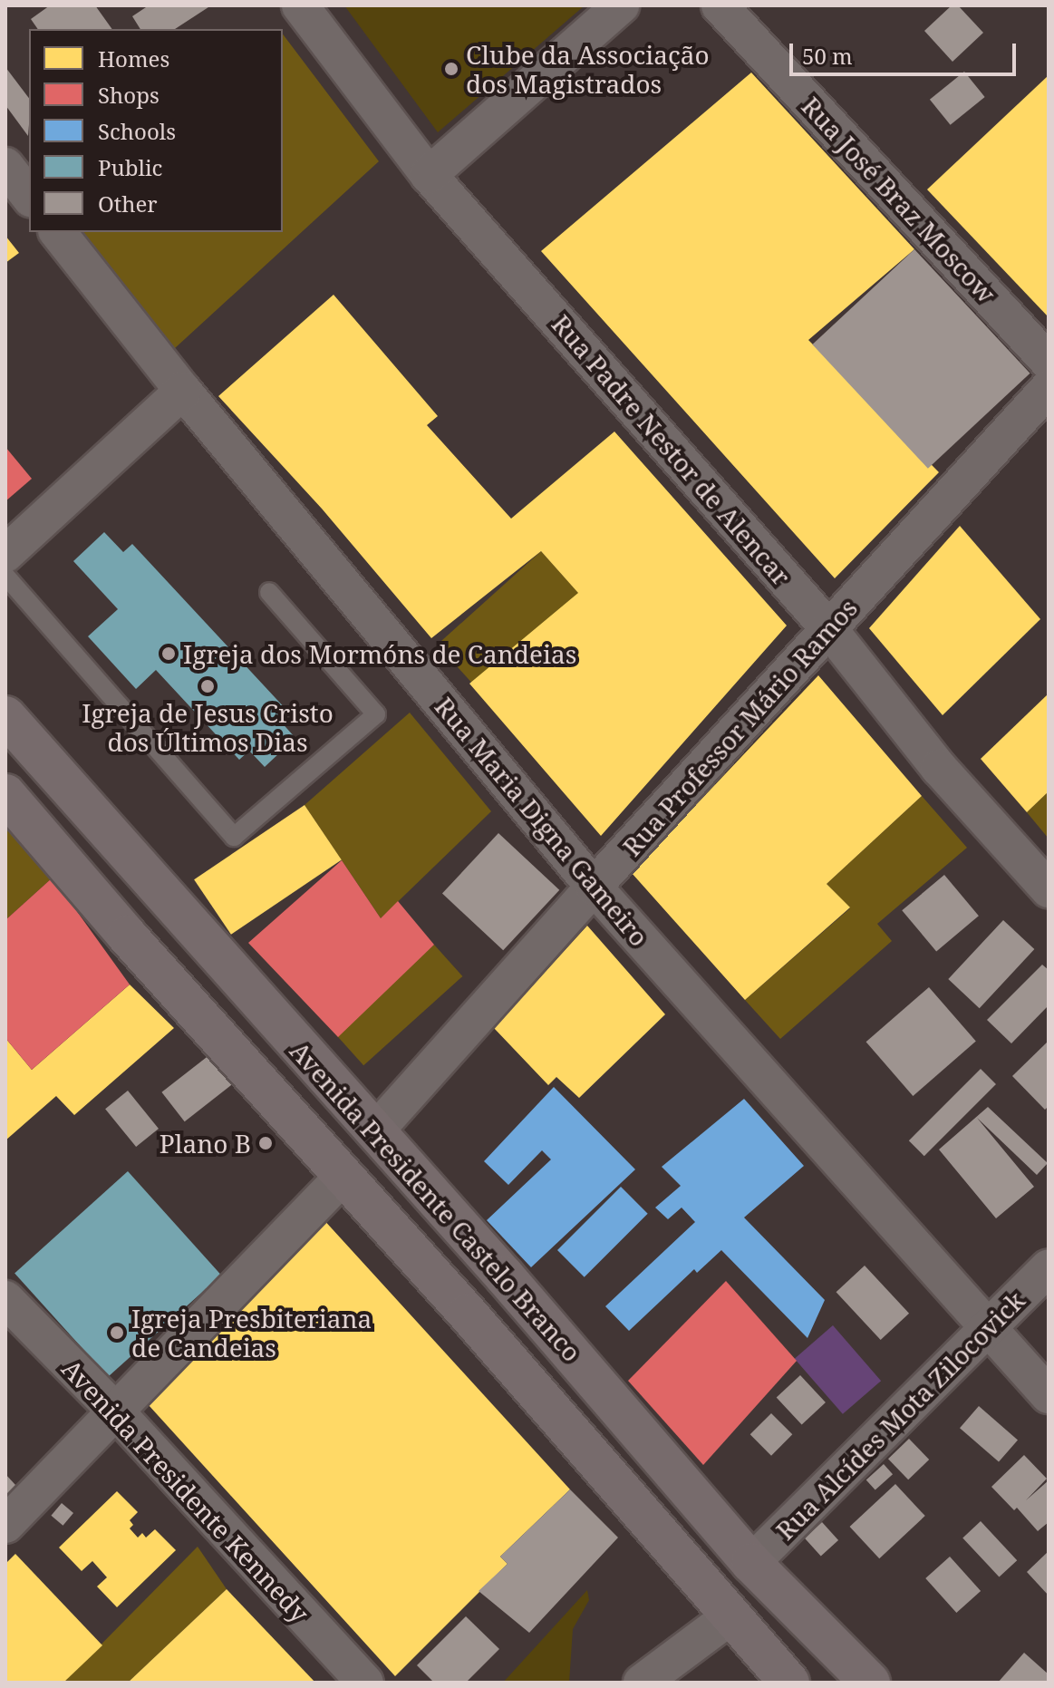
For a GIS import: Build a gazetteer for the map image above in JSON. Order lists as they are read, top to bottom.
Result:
{
  "streets": {
    "main road": ["Avenida Presidente Castelo Branco"],
    "street": [
      "Rua José Braz Moscow",
      "Rua Padre Nestor de Alencar",
      "Rua Professor Mário Ramos",
      "Rua Maria Digna Gameiro",
      "Rua Alcídes Mota Zilocovick",
      "Avenida Presidente Kennedy"
    ]
  },
  "crossings": [
    ["Rua Padre Nestor de Alencar", "Rua Professor Mário Ramos"],
    ["Rua Professor Mário Ramos", "Rua Maria Digna Gameiro"],
    ["Rua Professor Mário Ramos", "Avenida Presidente Castelo Branco"],
    ["Rua Maria Digna Gameiro", "Rua Alcídes Mota Zilocovick"],
    ["Avenida Presidente Castelo Branco", "Rua Alcídes Mota Zilocovick"]
  ],
  "places": [
    "Clube da Associação dos Magistrados",
    "Igreja dos Mormóns de Candeias",
    "Igreja de Jesus Cristo dos Últimos Dias",
    "Plano B",
    "Igreja Presbiteriana de Candeias"
  ],
  "legend": [
    "Homes",
    "Shops",
    "Schools",
    "Public",
    "Other"
  ],
  "scale_bar": "50 m"
}
